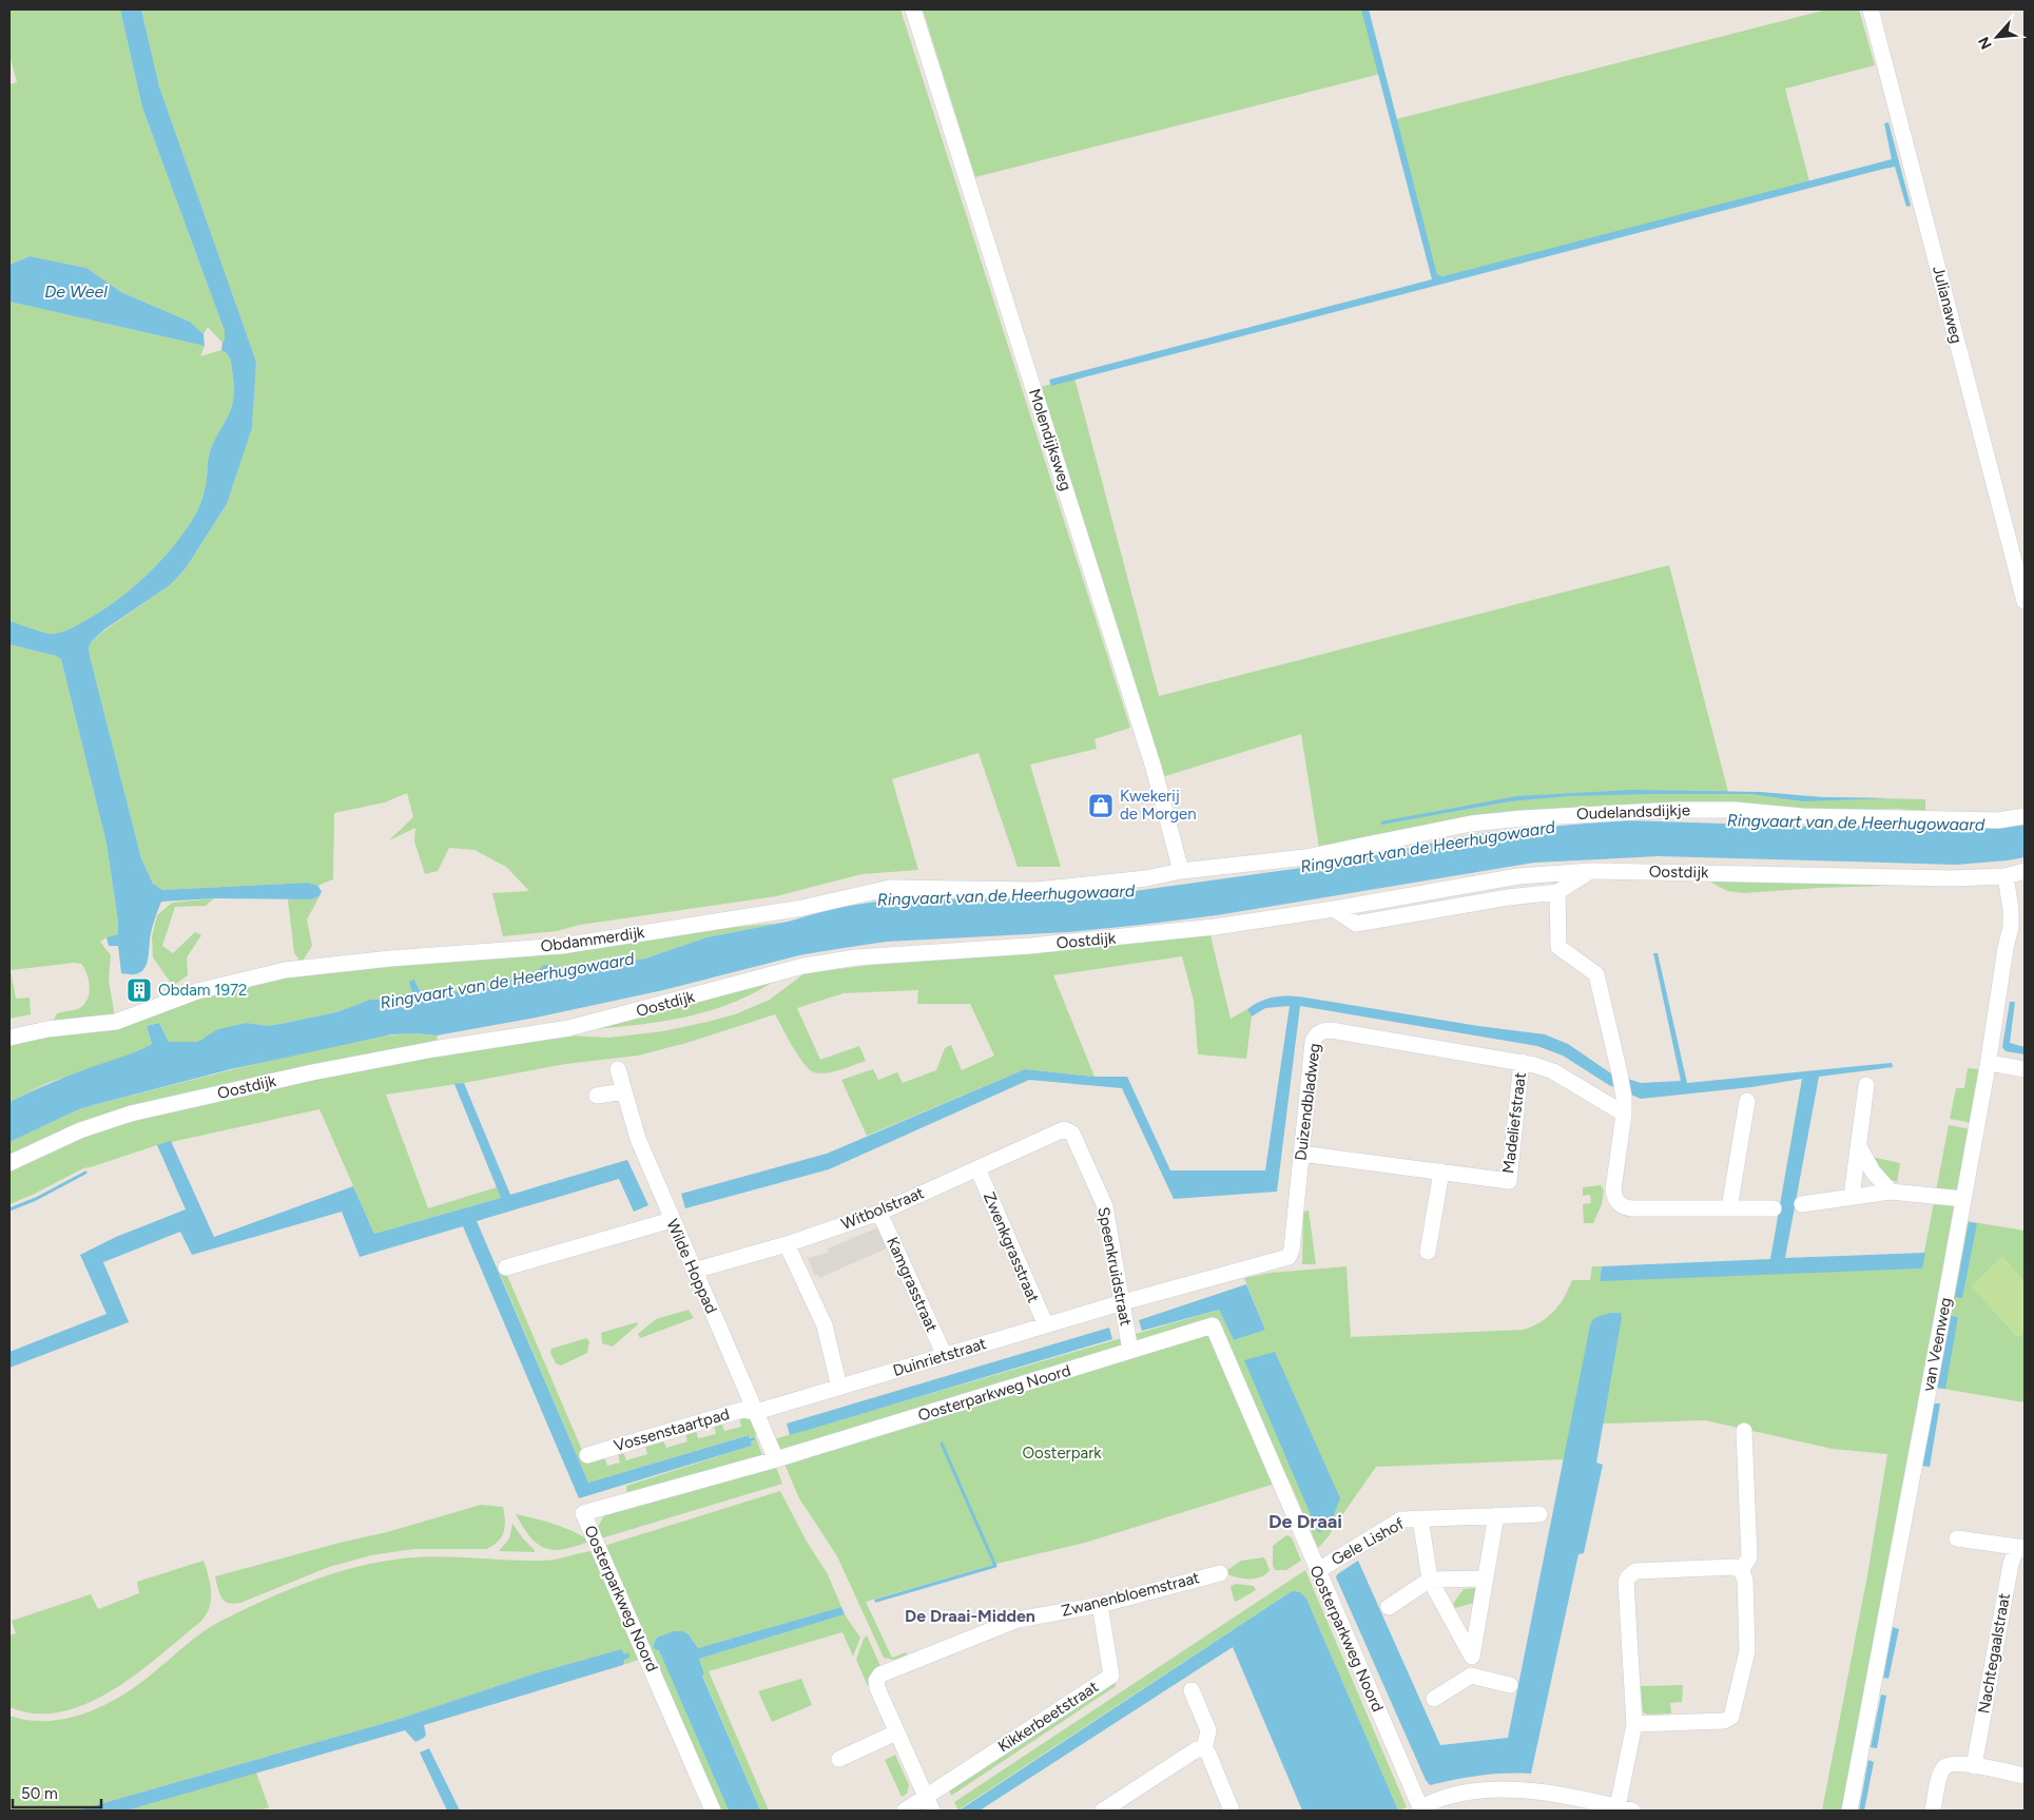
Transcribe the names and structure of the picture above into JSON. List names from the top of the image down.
{
  "streets": {
    "street": [
      "Julianaweg",
      "Molendijksweg",
      "Oudelandsdijkje",
      "Oostdijk",
      "Obdammerdijk",
      "Duizendbladweg",
      "Madeliefstraat",
      "Witbolstraat",
      "Zwenkgrasstraat",
      "Wilde Hoppad",
      "Speenkruidstraat",
      "Kamgrasstraat",
      "van Veenweg",
      "Duinrietstraat",
      "Oosterparkweg Noord",
      "Vossenstaartpad",
      "Gele Lishof",
      "Zwanenbloemstraat",
      "Nachtegaalstraat",
      "Kikkerbeetstraat"
    ]
  },
  "crossings": [
    ["Molendijksweg", "Oudelandsdijkje"],
    ["Molendijksweg", "Obdammerdijk"],
    ["Oudelandsdijkje", "Obdammerdijk"],
    ["Oostdijk", "van Veenweg"],
    ["Duizendbladweg", "Madeliefstraat"],
    ["Duizendbladweg", "Speenkruidstraat"],
    ["Duizendbladweg", "Duinrietstraat"],
    ["Witbolstraat", "Zwenkgrasstraat"],
    ["Witbolstraat", "Wilde Hoppad"],
    ["Witbolstraat", "Speenkruidstraat"],
    ["Witbolstraat", "Kamgrasstraat"],
    ["Zwenkgrasstraat", "Duinrietstraat"],
    ["Wilde Hoppad", "Duinrietstraat"],
    ["Wilde Hoppad", "Oosterparkweg Noord"],
    ["Wilde Hoppad", "Vossenstaartpad"],
    ["Speenkruidstraat", "Duinrietstraat"],
    ["Speenkruidstraat", "Oosterparkweg Noord"],
    ["Kamgrasstraat", "Duinrietstraat"],
    ["Duinrietstraat", "Vossenstaartpad"],
    ["Oosterparkweg Noord", "Gele Lishof"],
    ["Zwanenbloemstraat", "Kikkerbeetstraat"]
  ],
  "districts": ["De Draai", "De Draai-Midden"],
  "water": ["De Weel", "Ringvaart van de Heerhugowaard"],
  "parks": ["Oosterpark"],
  "places": {
    "shop": ["Kwekerij de Morgen"],
    "building": ["Obdam 1972"]
  },
  "scale_bar": "50 m",
  "north": "bottom left"
}
